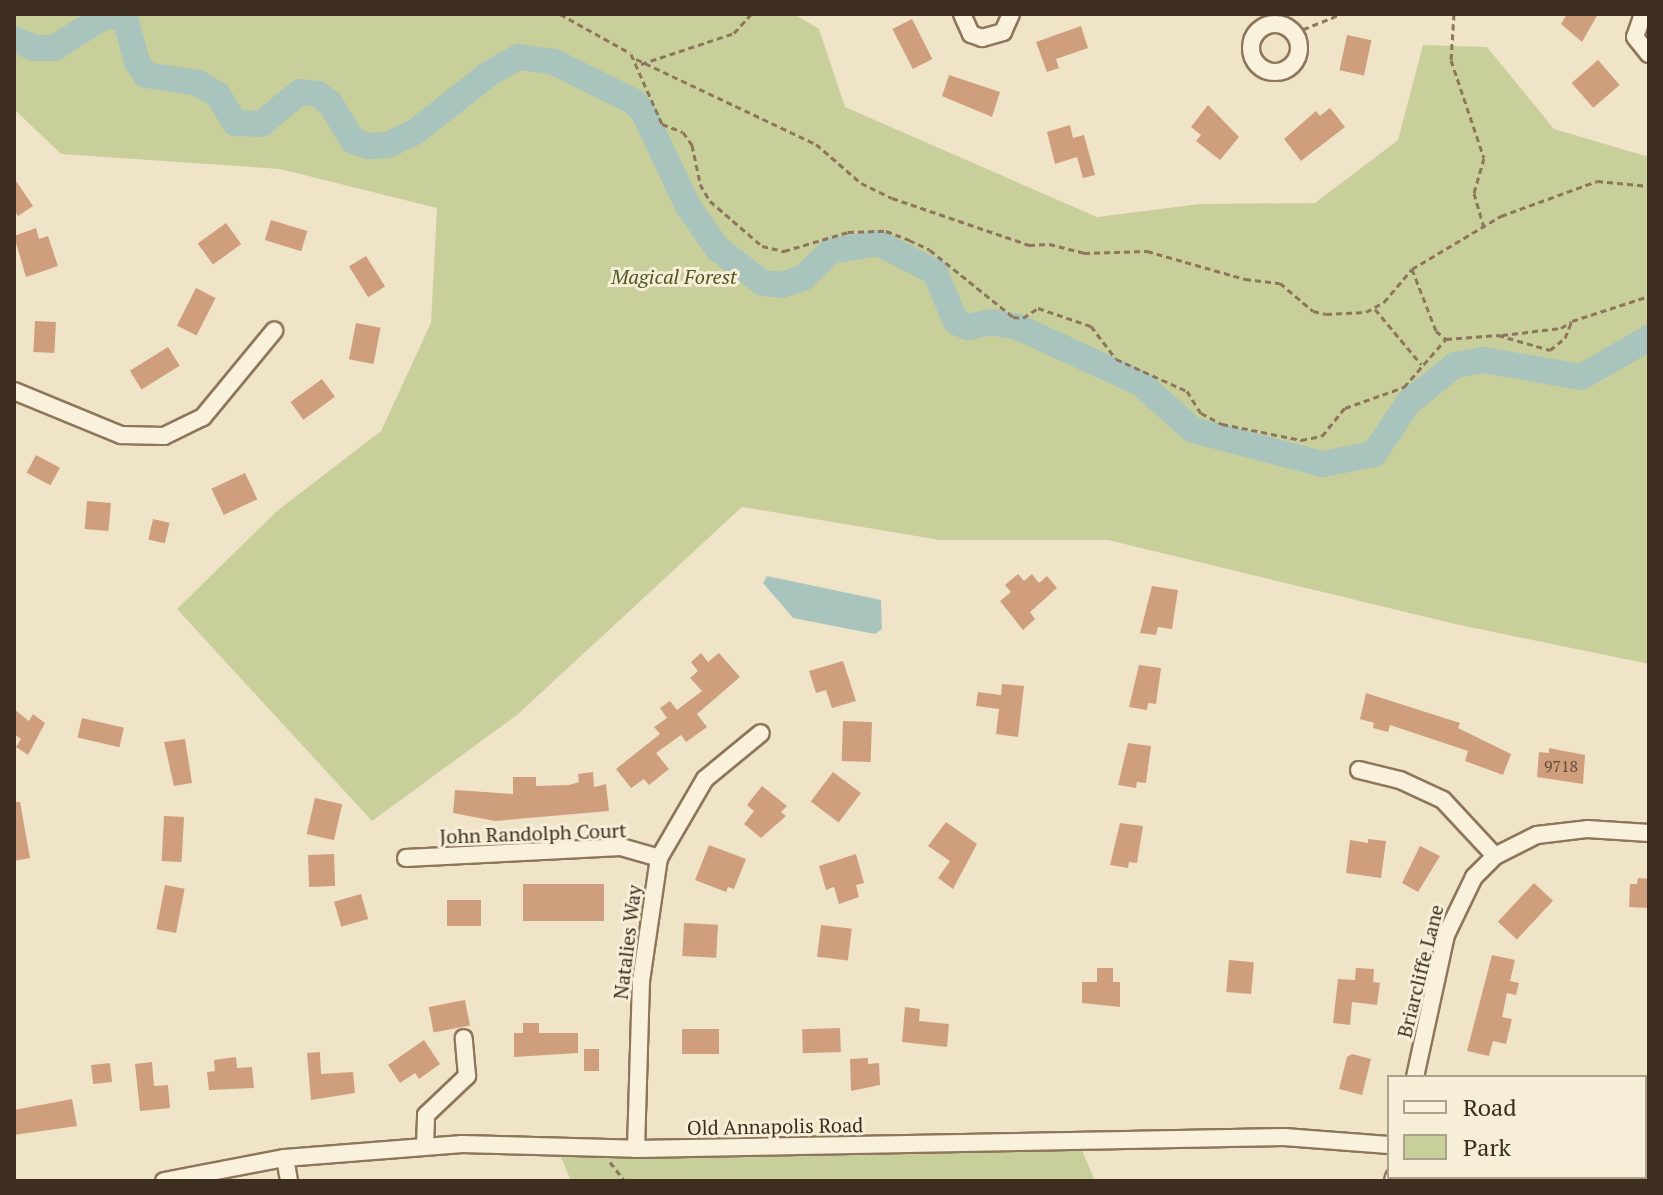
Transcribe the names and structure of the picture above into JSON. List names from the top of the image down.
{
  "streets": {
    "street": [
      "John Randolph Court",
      "Natalies Way",
      "Briarcliffe Lane",
      "Old Annapolis Road"
    ]
  },
  "crossings": [
    ["John Randolph Court", "Natalies Way"],
    ["Natalies Way", "Old Annapolis Road"]
  ],
  "parks": ["Magical Forest"],
  "house_numbers": ["9718"],
  "legend": ["Road", "Park"]
}
